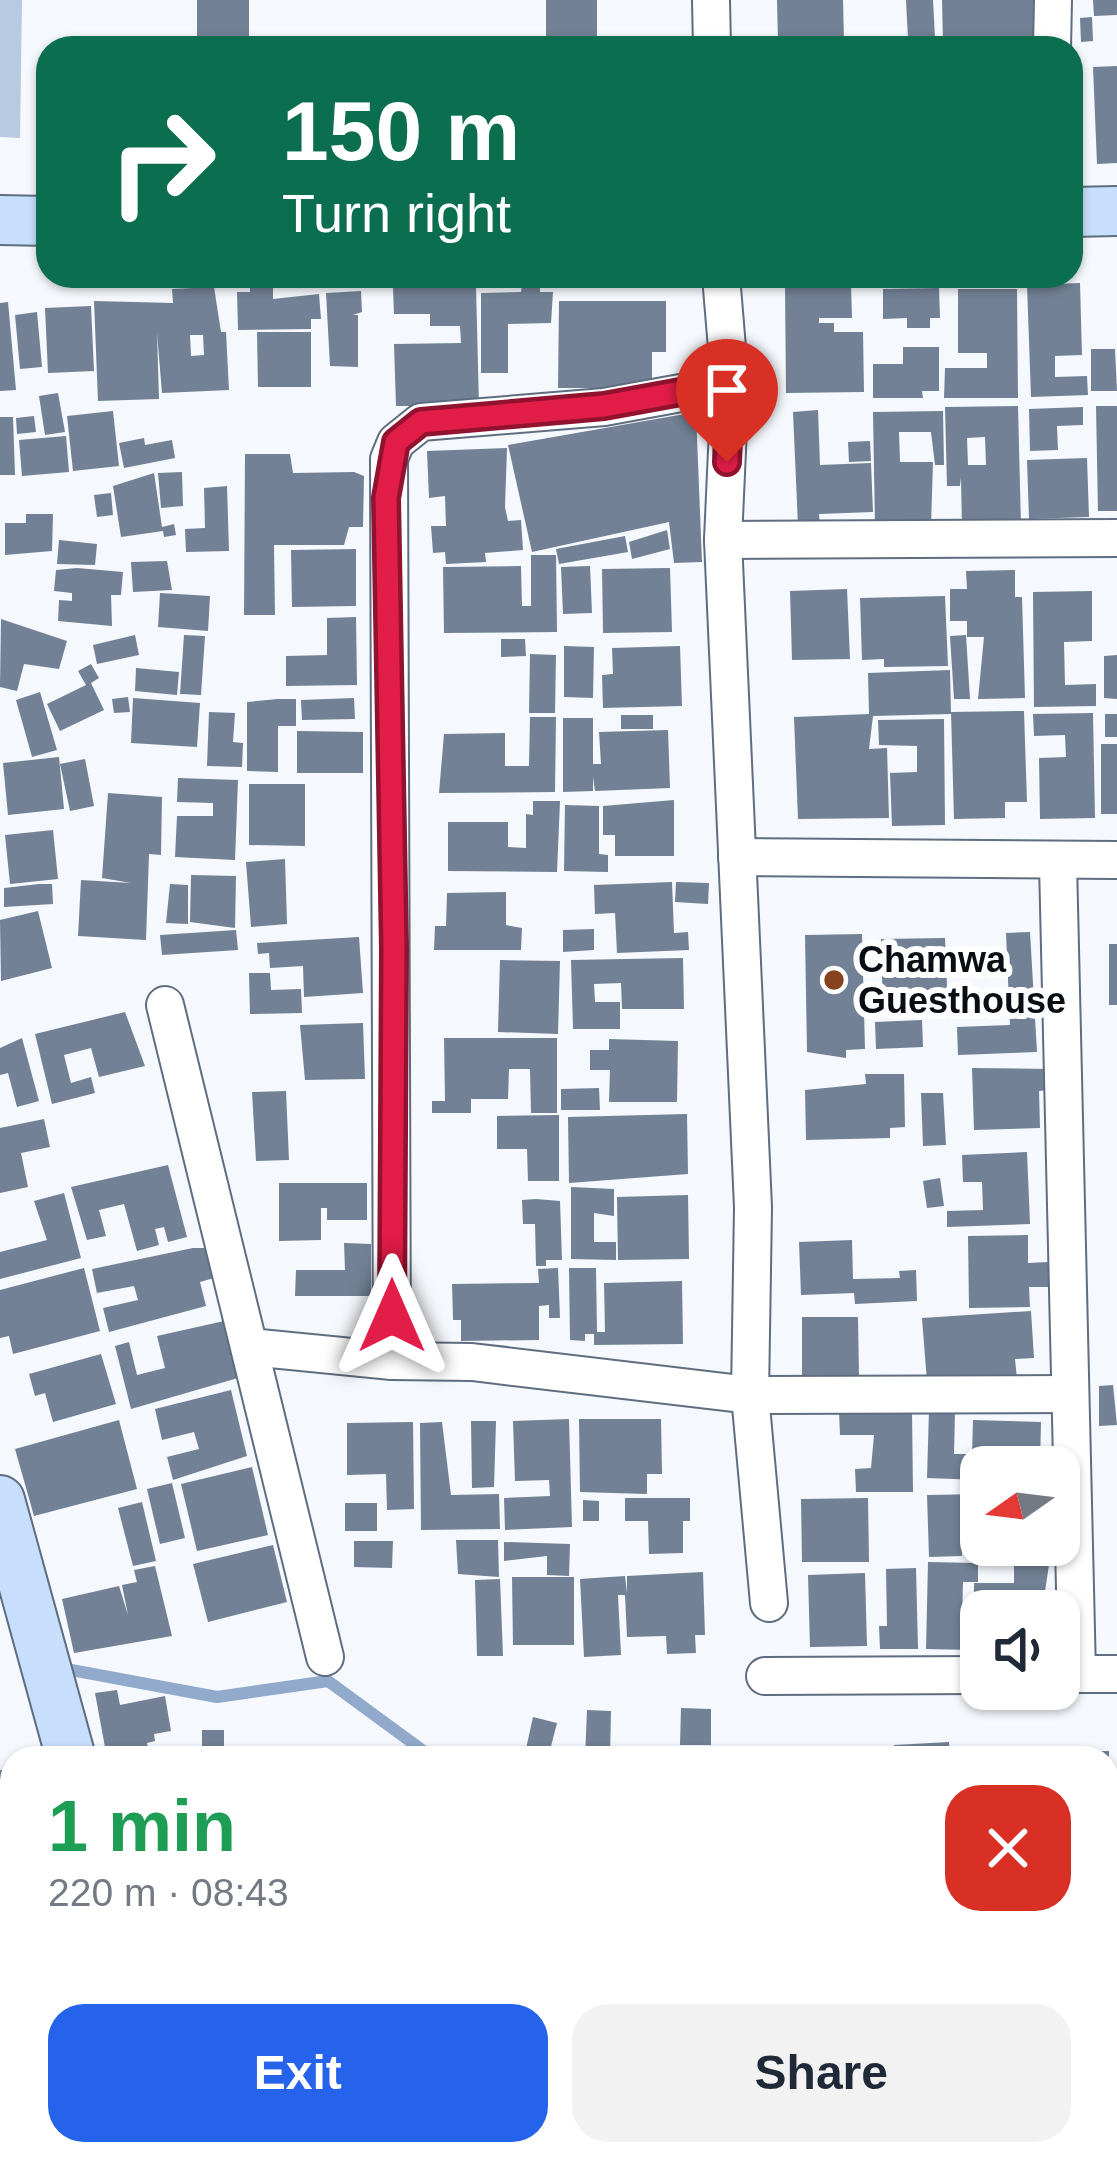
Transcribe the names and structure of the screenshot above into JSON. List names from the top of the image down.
{
  "places": ["Chamwa Guesthouse"],
  "north": "left",
  "page": {
    "turn": ["150 m", "Turn right"],
    "heading": ["1 min", "220 m · 08:43"],
    "buttons": ["Exit", "Share"]
  }
}
